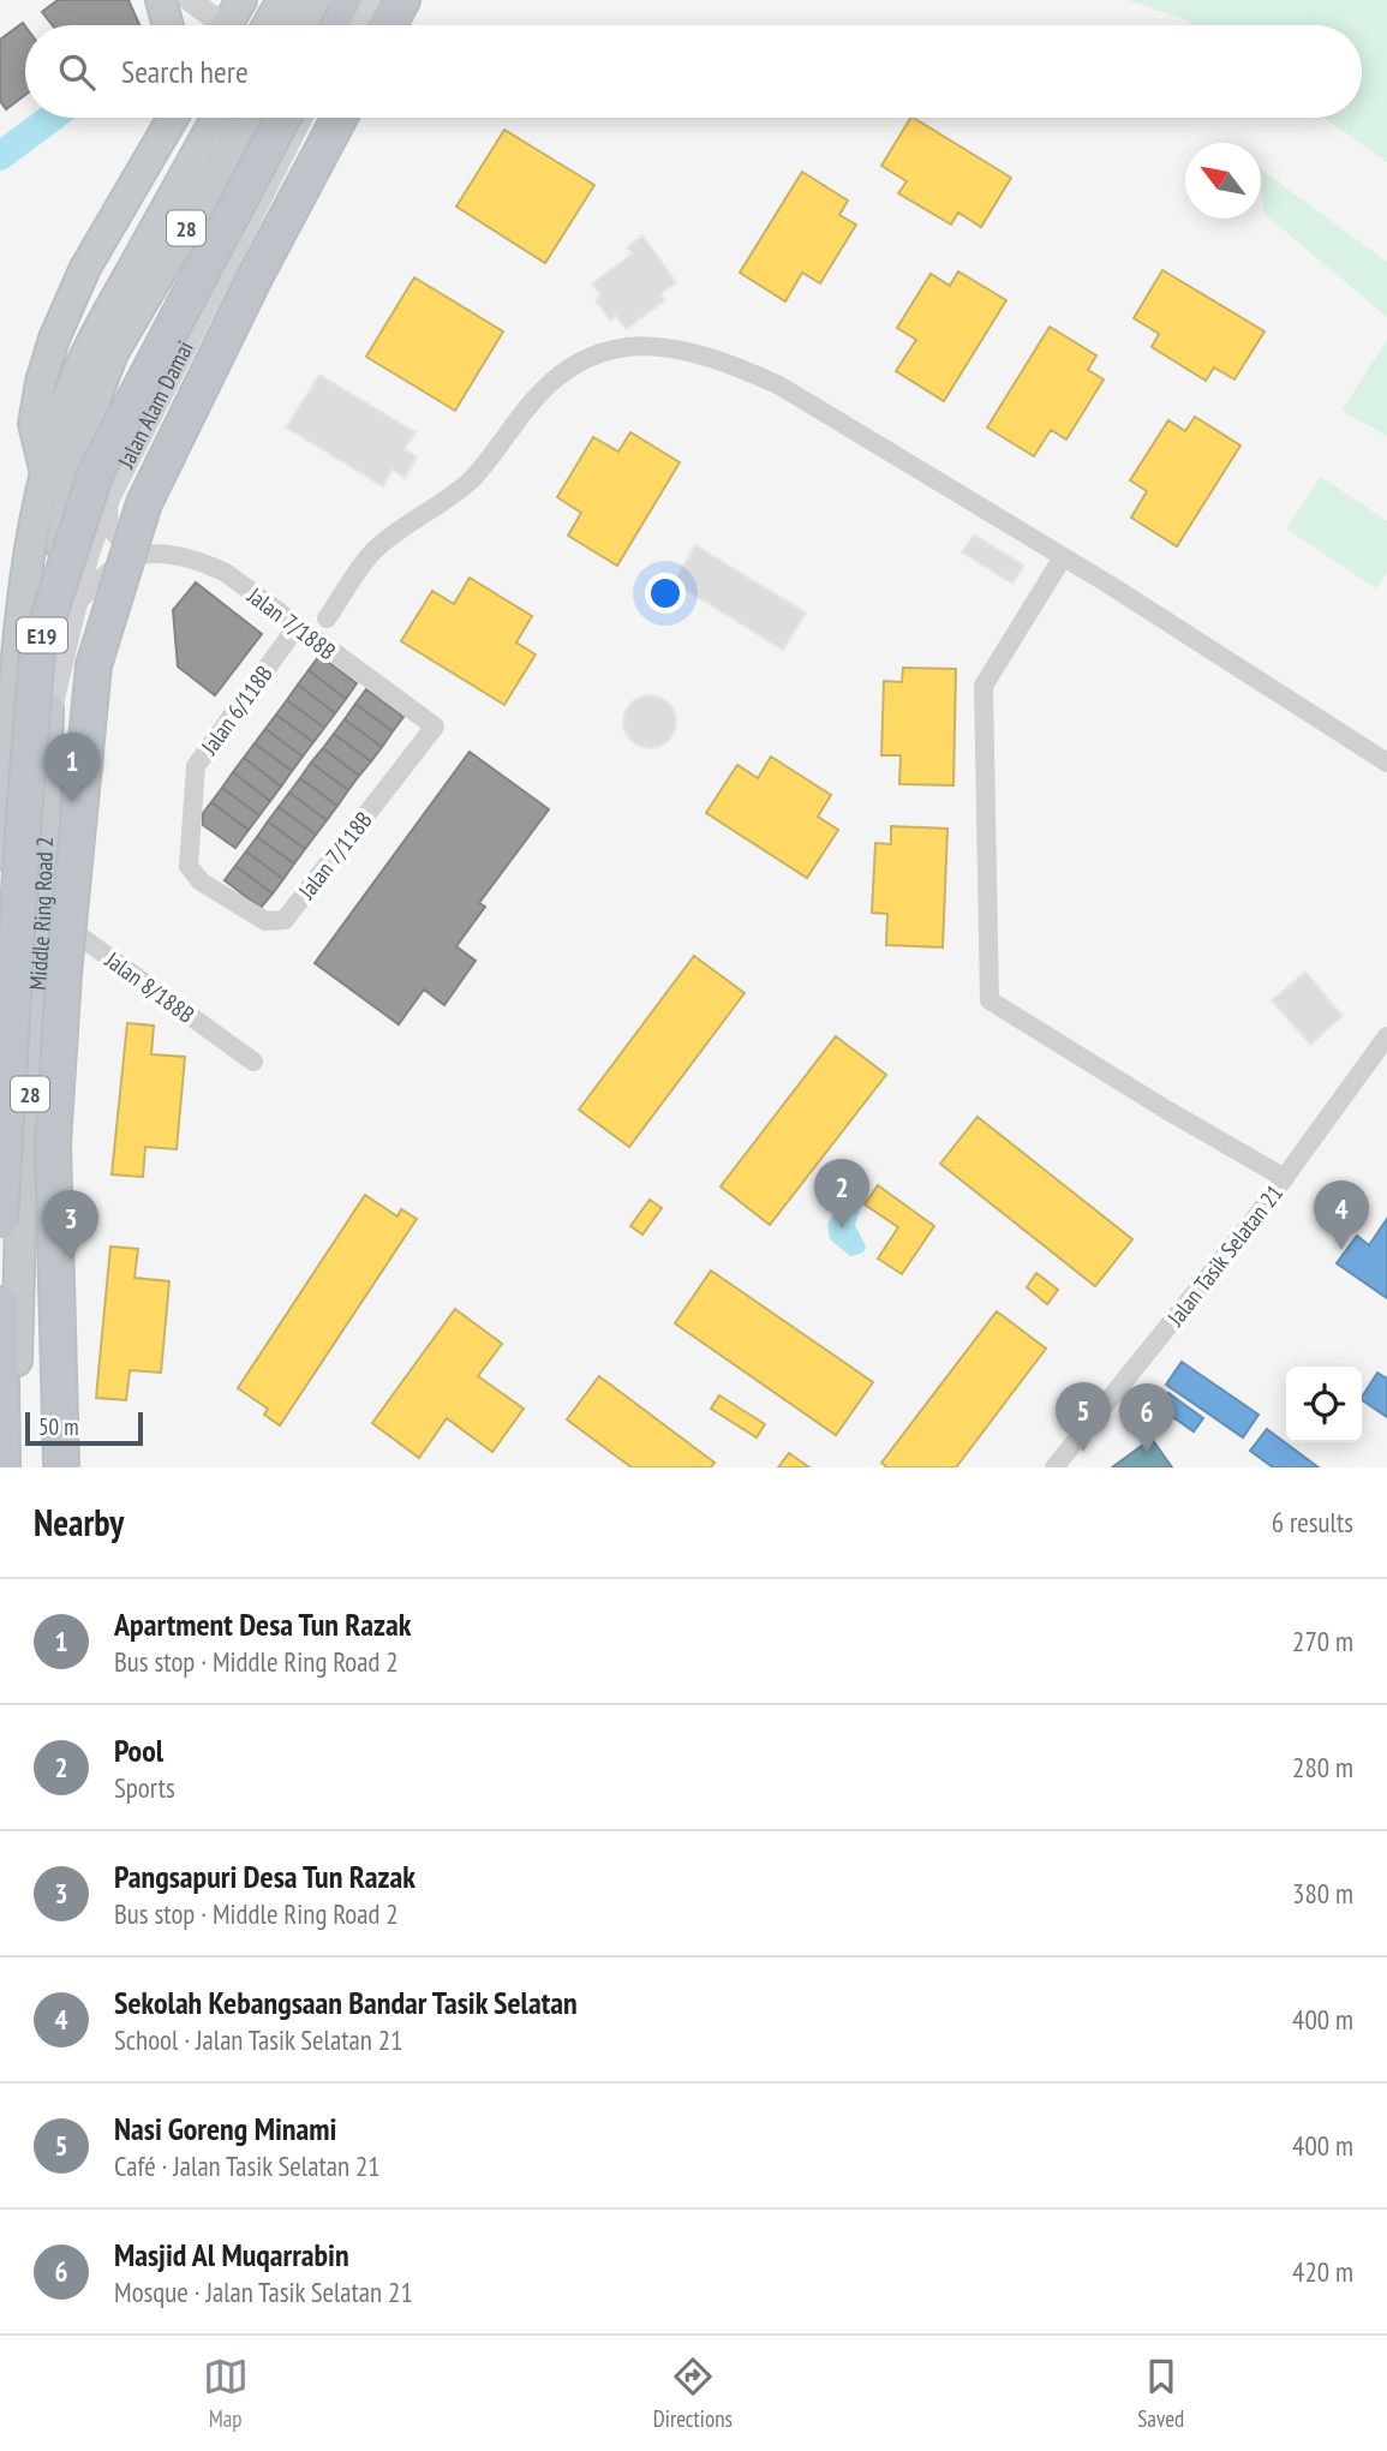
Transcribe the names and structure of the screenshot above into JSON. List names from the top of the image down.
{
  "streets": {
    "highway": ["28", "E19", "Middle Ring Road 2"],
    "main road": ["Jalan Alam Damai"],
    "street": [
      "Jalan 7/188B",
      "Jalan 6/118B",
      "Jalan 7/118B",
      "Jalan 8/188B",
      "Jalan Tasik Selatan 21"
    ]
  },
  "crossings": [
    ["Jalan Alam Damai", "Middle Ring Road 2"],
    ["Jalan 7/188B", "Jalan 6/118B"],
    ["Jalan 7/188B", "Jalan 7/118B"],
    ["Jalan 6/118B", "Jalan 7/118B"],
    ["Middle Ring Road 2", "Jalan 8/188B"]
  ],
  "scale_bar": "50 m",
  "north": "top left",
  "page": {
    "search": "Search here",
    "pins": [
      "1",
      "2",
      "4",
      "3",
      "5",
      "6"
    ],
    "scale": "50 m",
    "heading": ["Nearby", "6 results"],
    "list": [
      {
        "mark": "1",
        "name": "Apartment Desa Tun Razak",
        "note": "Bus stop · Middle Ring Road 2",
        "value": "270 m"
      },
      {
        "mark": "2",
        "name": "Pool",
        "note": "Sports",
        "value": "280 m"
      },
      {
        "mark": "3",
        "name": "Pangsapuri Desa Tun Razak",
        "note": "Bus stop · Middle Ring Road 2",
        "value": "380 m"
      },
      {
        "mark": "4",
        "name": "Sekolah Kebangsaan Bandar Tasik Selatan",
        "note": "School · Jalan Tasik Selatan 21",
        "value": "400 m"
      },
      {
        "mark": "5",
        "name": "Nasi Goreng Minami",
        "note": "Café · Jalan Tasik Selatan 21",
        "value": "400 m"
      },
      {
        "mark": "6",
        "name": "Masjid Al Muqarrabin",
        "note": "Mosque · Jalan Tasik Selatan 21",
        "value": "420 m"
      }
    ],
    "nav": ["Map", "Directions", "Saved"]
  }
}
